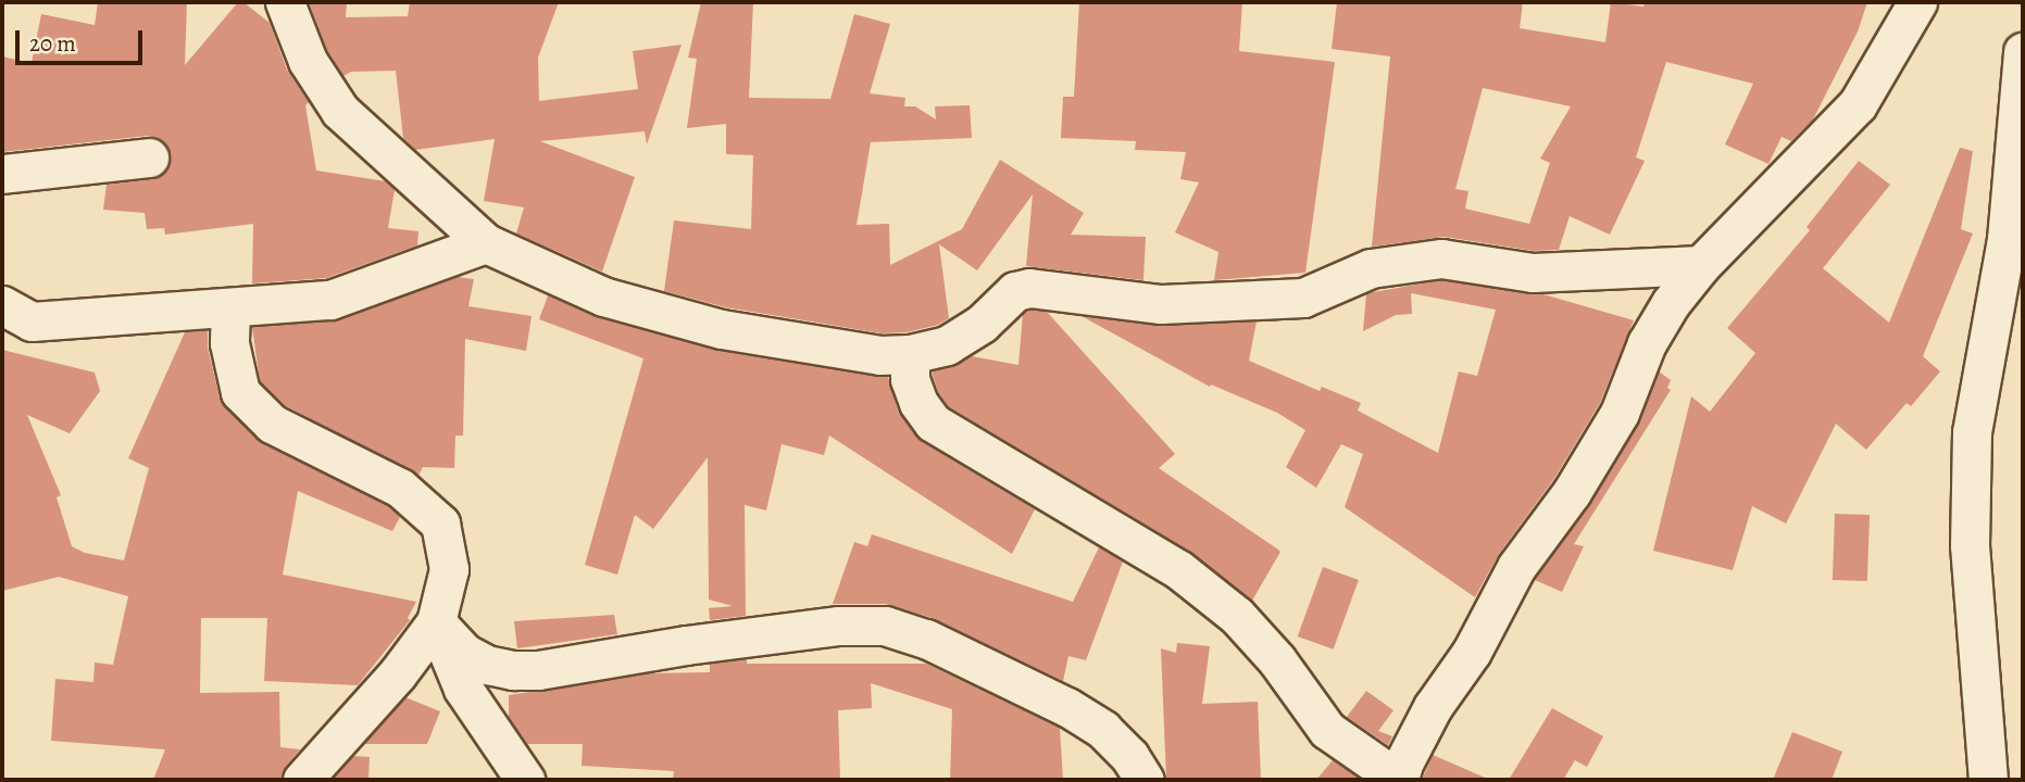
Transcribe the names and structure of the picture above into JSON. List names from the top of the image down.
{
  "scale_bar": "20 m"
}
